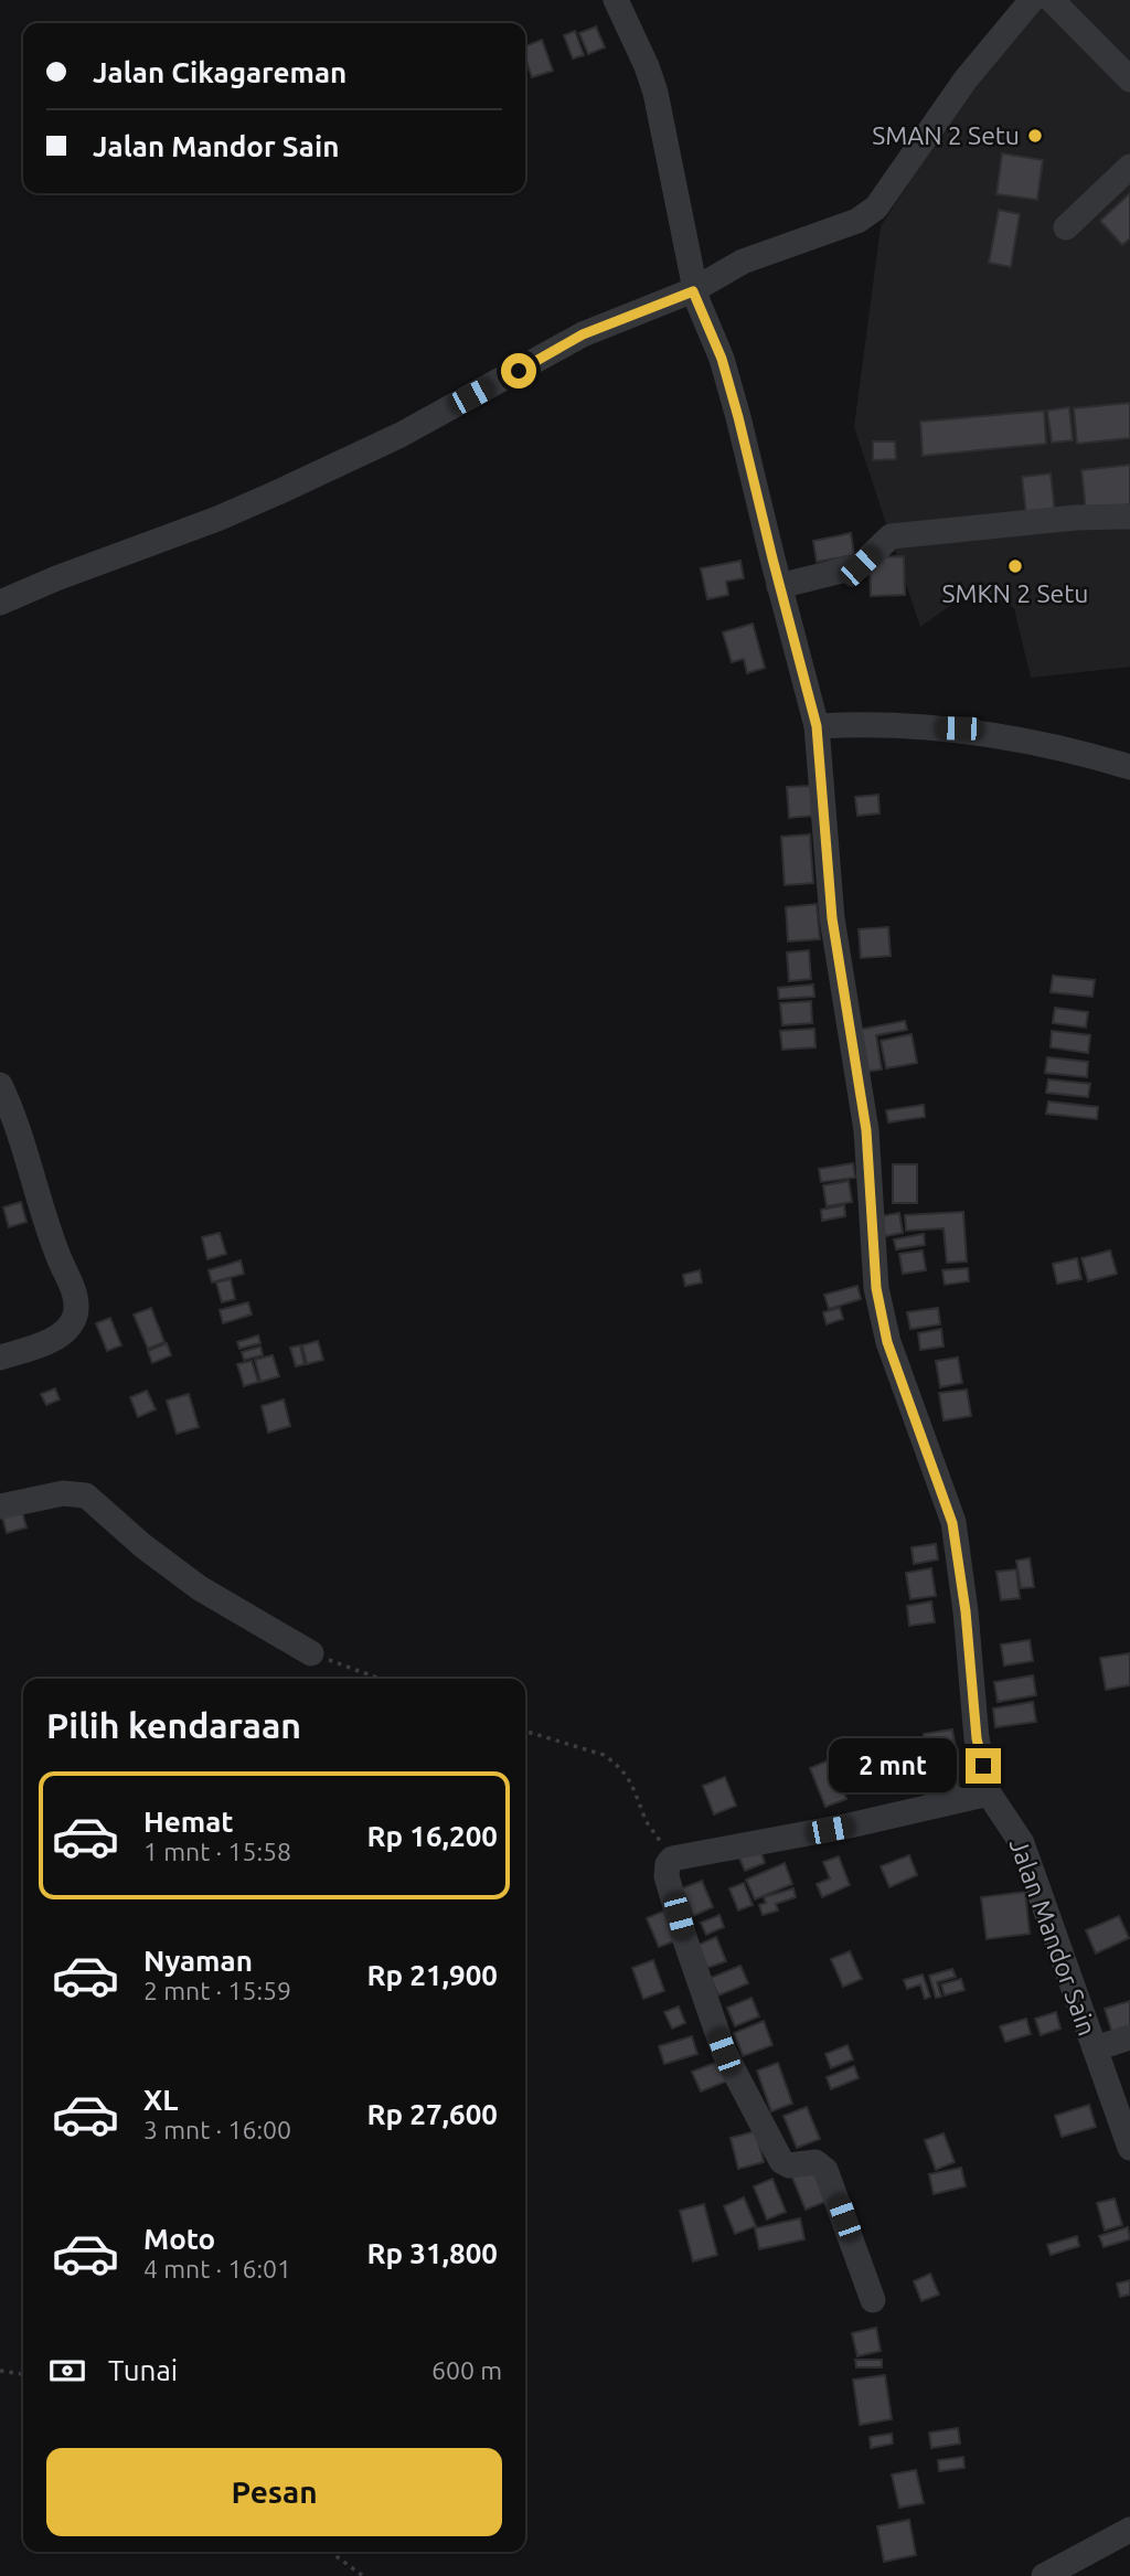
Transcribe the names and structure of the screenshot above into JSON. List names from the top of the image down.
{
  "streets": {
    "street": ["Jalan Mandor Sain"]
  },
  "places": ["SMAN 2 Setu", "SMKN 2 Setu"],
  "page": {
    "banner": ["Jalan Cikagareman", "Jalan Mandor Sain"],
    "heading": "Pilih kendaraan",
    "bubble": "2 mnt",
    "list": [
      {
        "name": "Hemat",
        "note": "1 mnt · 15:58",
        "value": "Rp 16,200"
      },
      {
        "name": "Nyaman",
        "note": "2 mnt · 15:59",
        "value": "Rp 21,900"
      },
      {
        "name": "XL",
        "note": "3 mnt · 16:00",
        "value": "Rp 27,600"
      },
      {
        "name": "Moto",
        "note": "4 mnt · 16:01",
        "value": "Rp 31,800"
      }
    ],
    "pay": ["Tunai", "600 m"],
    "buttons": "Pesan"
  }
}
